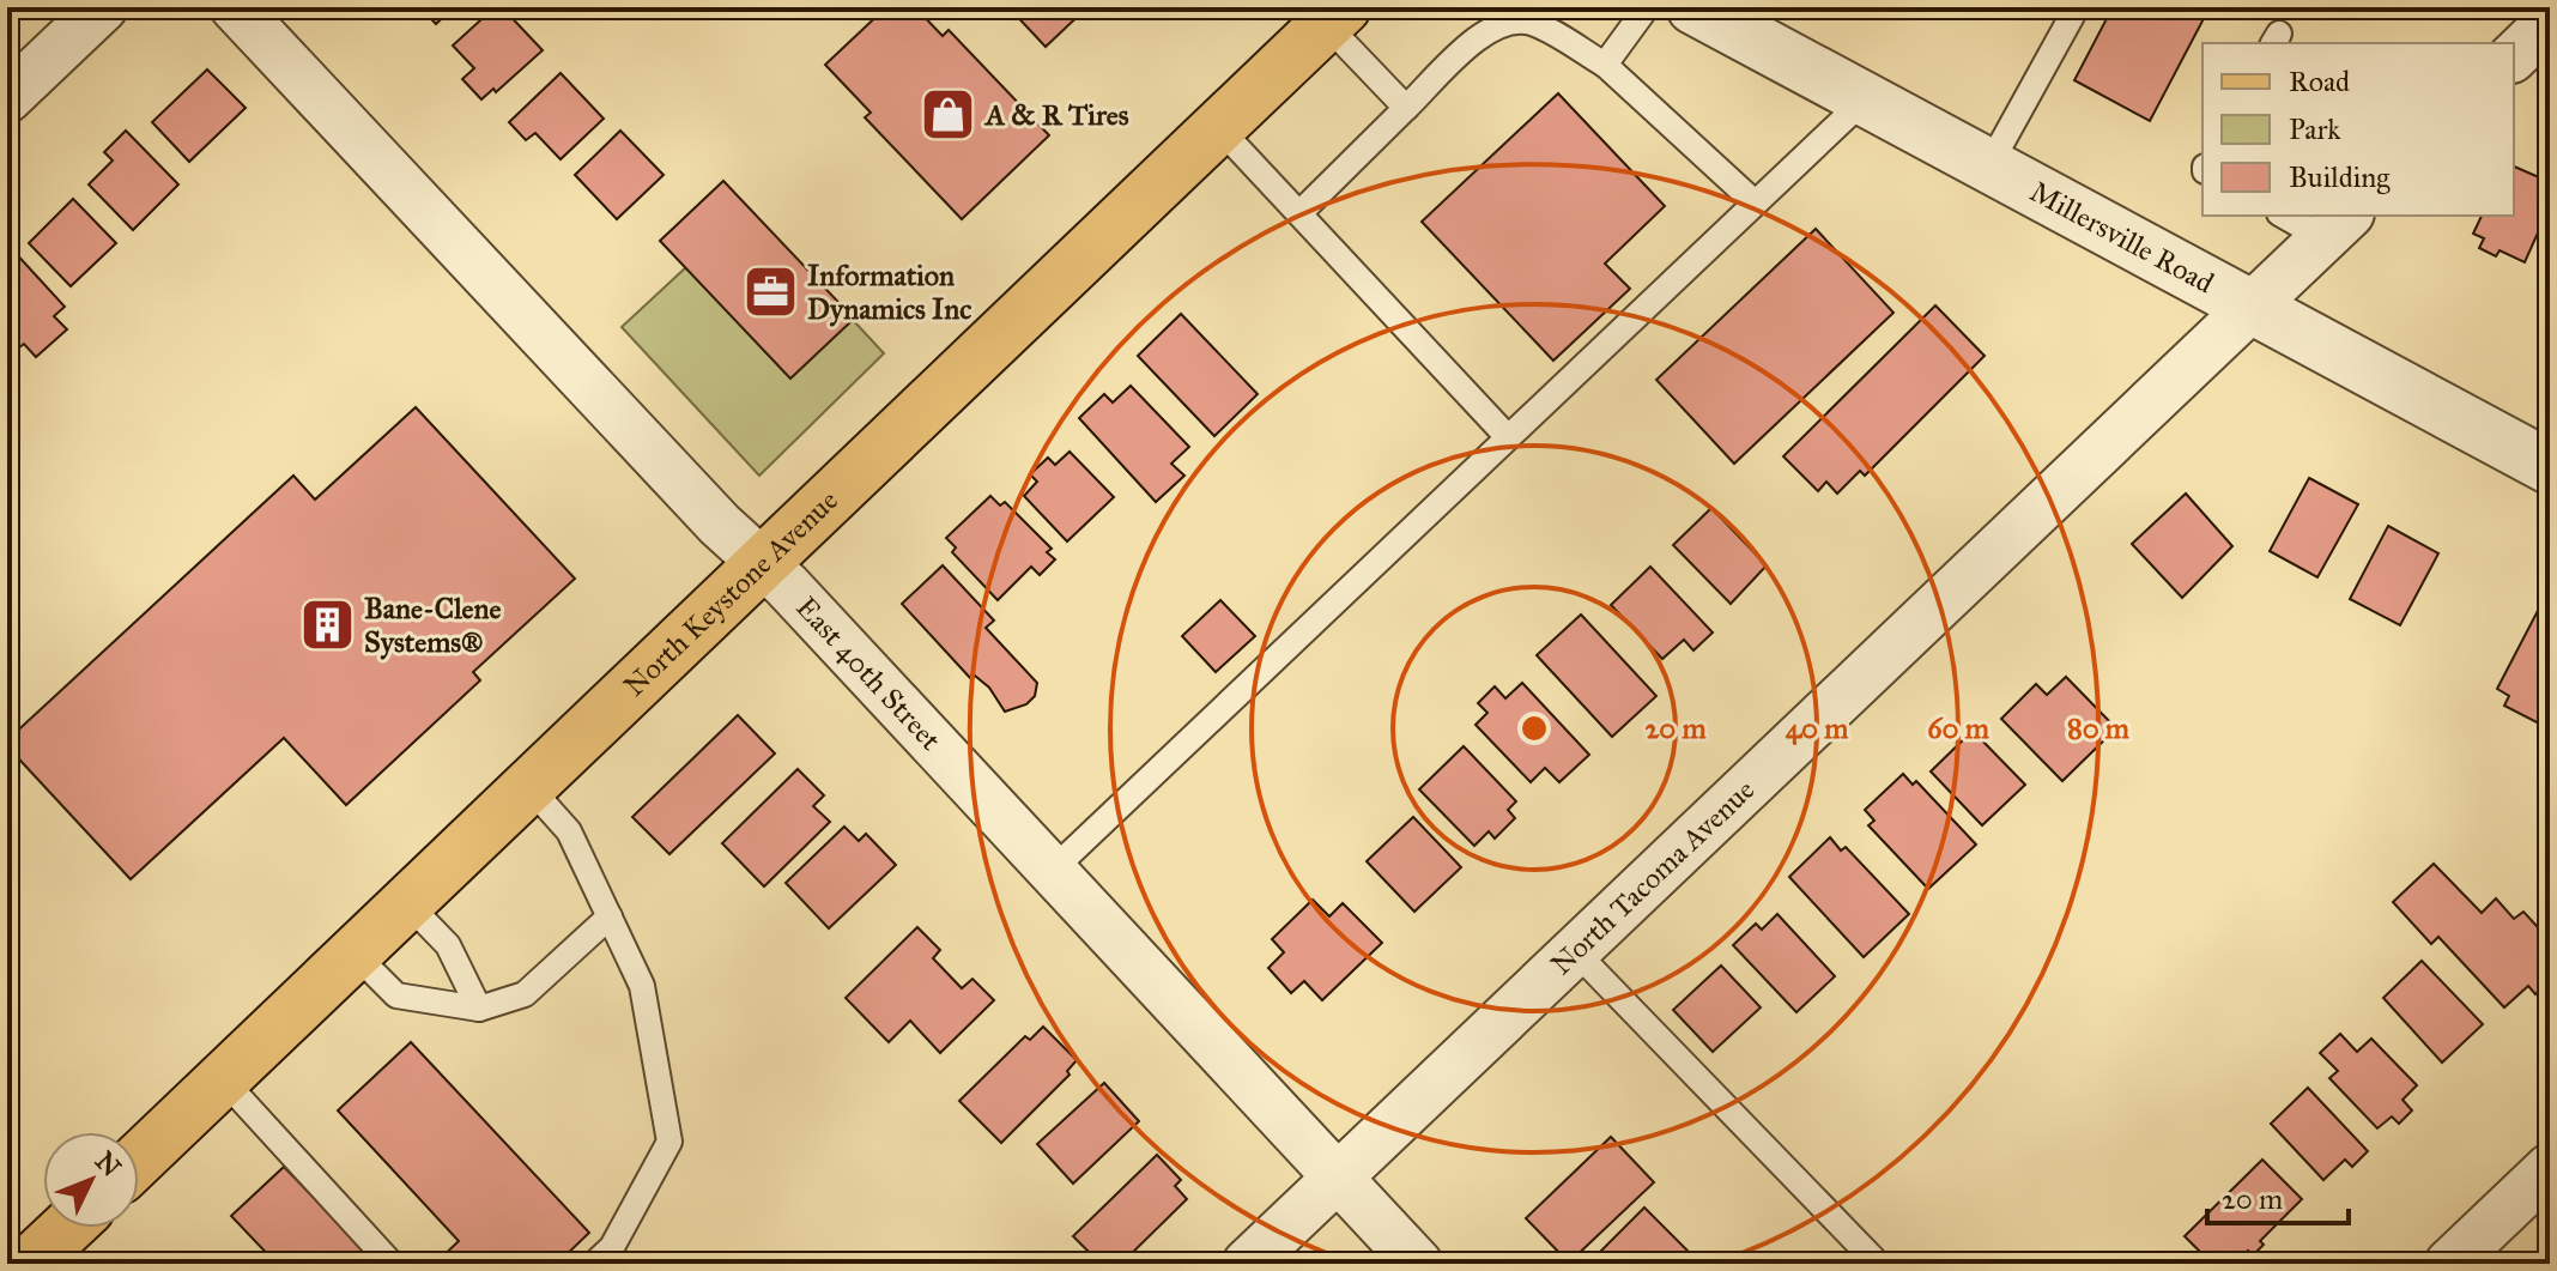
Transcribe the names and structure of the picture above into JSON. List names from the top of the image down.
{
  "streets": {
    "main road": ["North Keystone Avenue"],
    "street": ["Millersville Road", "East 40th Street", "North Tacoma Avenue"]
  },
  "crossings": [
    ["Millersville Road", "North Tacoma Avenue"],
    ["North Keystone Avenue", "East 40th Street"],
    ["East 40th Street", "North Tacoma Avenue"]
  ],
  "places": {
    "shop": ["A & R Tires"],
    "office": ["Information Dynamics Inc"],
    "building": ["Bane-Clene Systems®"]
  },
  "legend": ["Road", "Park", "Building"],
  "scale_bar": "20 m",
  "north": "top right",
  "rings": [
    "20 m",
    "40 m",
    "60 m",
    "80 m"
  ]
}
